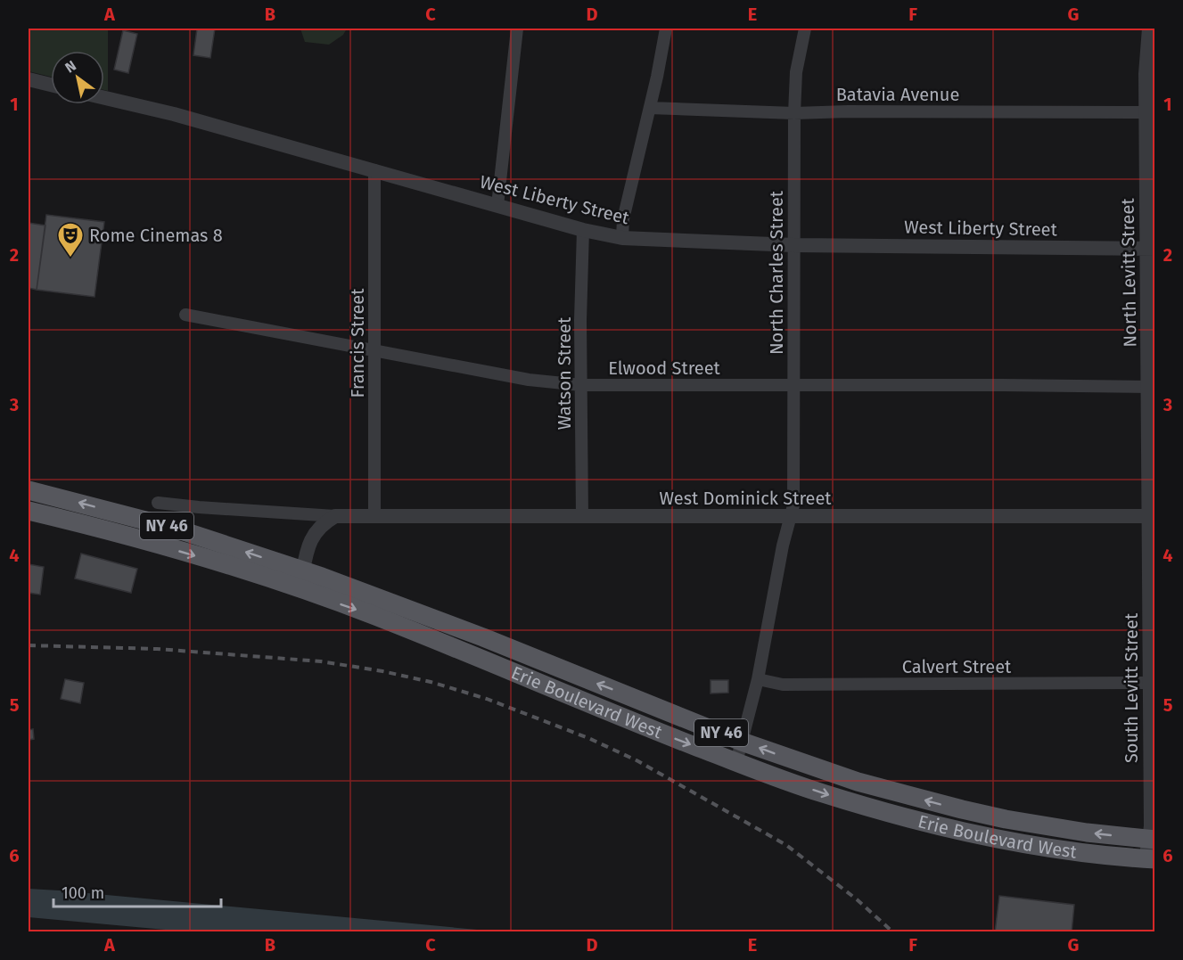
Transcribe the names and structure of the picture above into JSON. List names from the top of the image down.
{
  "streets": {
    "main road": ["NY 46", "Erie Boulevard West"],
    "street": [
      "Batavia Avenue",
      "West Liberty Street",
      "North Charles Street",
      "North Levitt Street",
      "Francis Street",
      "Elwood Street",
      "Watson Street",
      "West Dominick Street",
      "Calvert Street",
      "South Levitt Street"
    ]
  },
  "crossings": [
    ["Batavia Avenue", "North Charles Street"],
    ["Batavia Avenue", "North Levitt Street"],
    ["West Liberty Street", "North Charles Street"],
    ["West Liberty Street", "North Levitt Street"],
    ["West Liberty Street", "Francis Street"],
    ["West Liberty Street", "Watson Street"],
    ["North Charles Street", "Elwood Street"],
    ["North Charles Street", "West Dominick Street"],
    ["North Charles Street", "Calvert Street"],
    ["North Charles Street", "Erie Boulevard West"],
    ["North Levitt Street", "Elwood Street"],
    ["North Levitt Street", "West Dominick Street"],
    ["North Levitt Street", "South Levitt Street"],
    ["Francis Street", "Elwood Street"],
    ["Francis Street", "West Dominick Street"],
    ["Elwood Street", "Watson Street"],
    ["Watson Street", "West Dominick Street"],
    ["West Dominick Street", "South Levitt Street"],
    ["Calvert Street", "South Levitt Street"],
    ["South Levitt Street", "Erie Boulevard West"]
  ],
  "places": {
    "theatre": ["Rome Cinemas 8"]
  },
  "scale_bar": "100 m",
  "north": "top left",
  "grid": {
    "columns": [
      "A",
      "B",
      "C",
      "D",
      "E",
      "F",
      "G"
    ],
    "rows": [
      "1",
      "2",
      "3",
      "4",
      "5",
      "6"
    ]
  }
}
